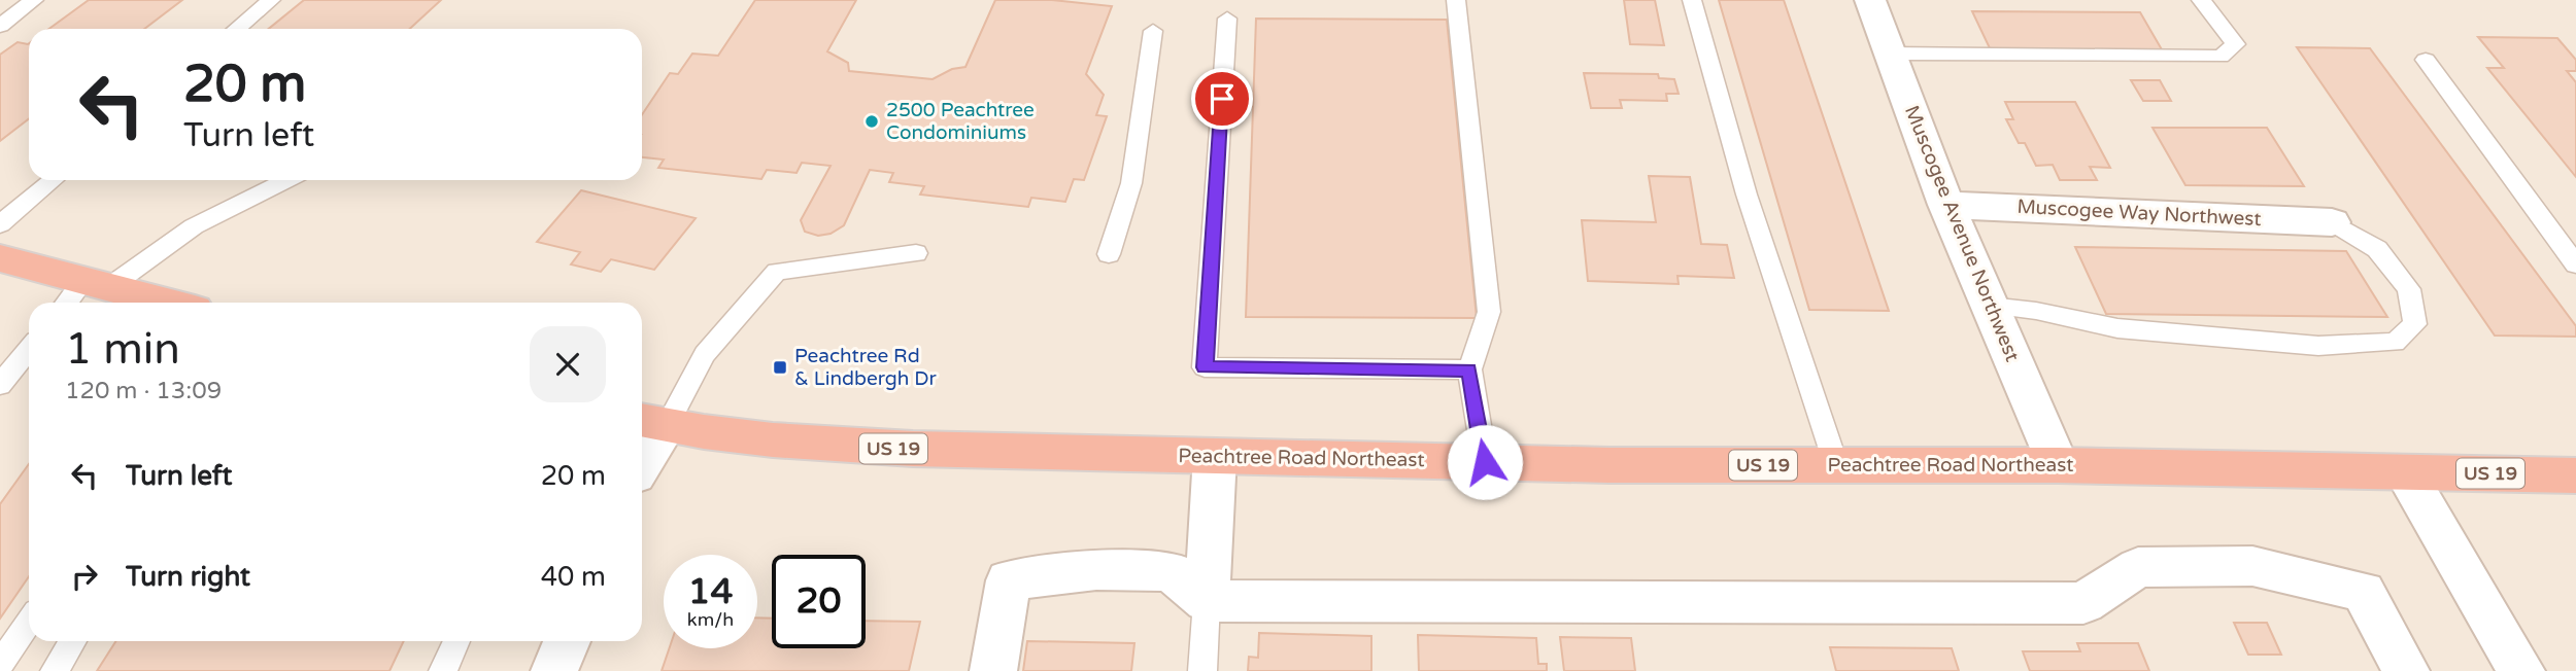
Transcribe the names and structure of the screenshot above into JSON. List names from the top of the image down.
{
  "streets": {
    "highway": ["US 19", "Peachtree Road Northeast"],
    "street": ["Muscogee Way Northwest", "Muscogee Avenue Northwest"]
  },
  "crossings": [
    ["Muscogee Way Northwest", "Muscogee Avenue Northwest"],
    ["Muscogee Avenue Northwest", "Peachtree Road Northeast"]
  ],
  "places": {
    "other": ["2500 Peachtree Condominiums"],
    "transit": ["Peachtree Rd & Lindbergh Dr"]
  },
  "page": {
    "turn": ["20 m", "Turn left"],
    "heading": ["1 min", "120 m · 13:09"],
    "list": [
      {
        "name": "Turn left",
        "value": "20 m"
      },
      {
        "name": "Turn right",
        "value": "40 m"
      }
    ],
    "speed": "14 km/h",
    "limit": "20"
  }
}
